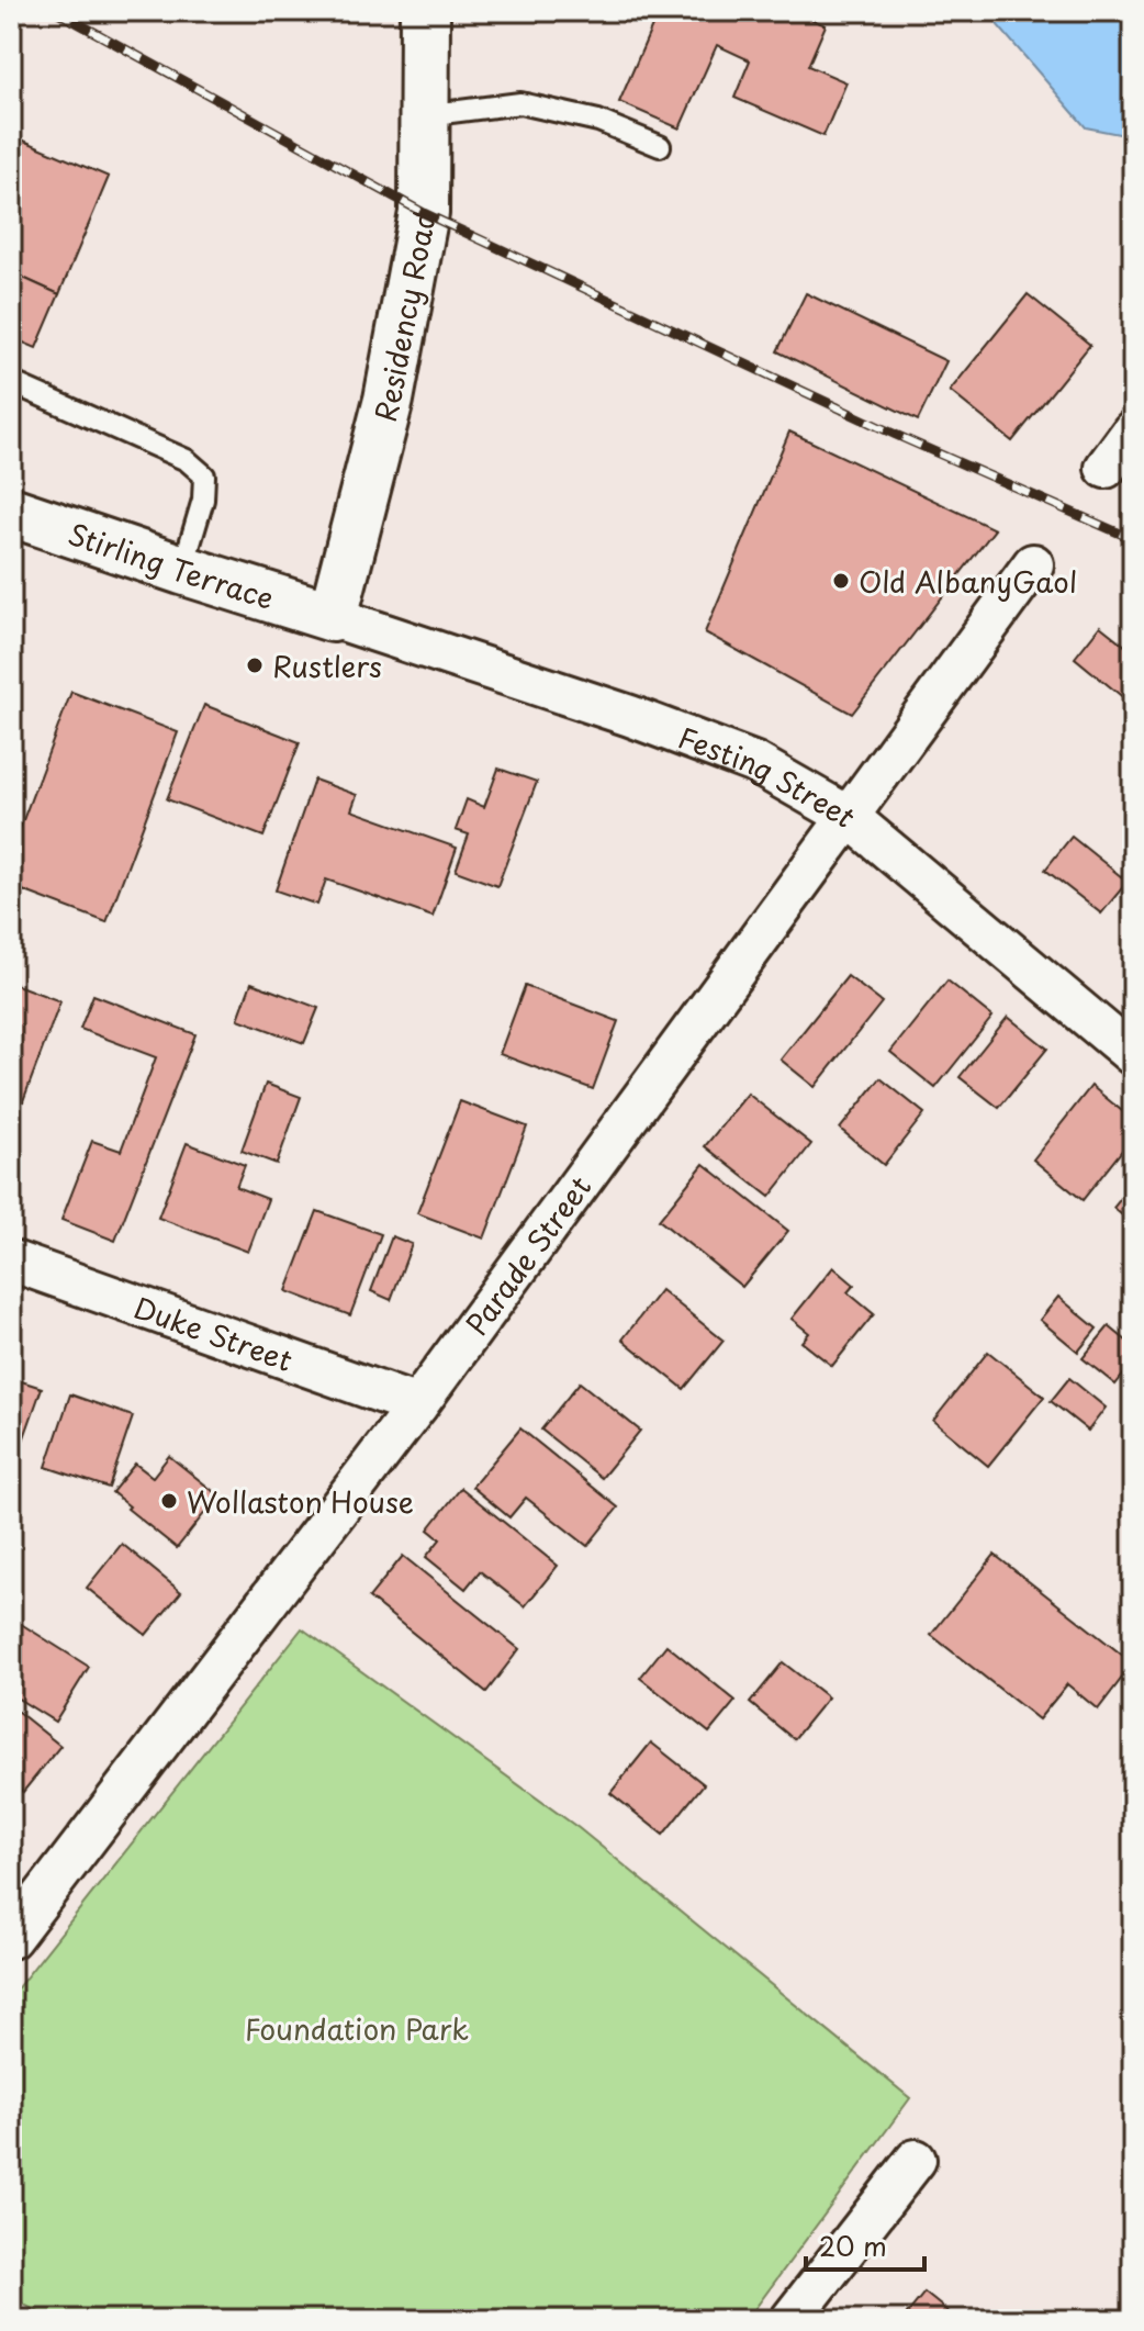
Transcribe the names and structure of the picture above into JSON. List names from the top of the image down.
{
  "streets": {
    "main road": ["Residency Road", "Stirling Terrace"],
    "street": ["Festing Street", "Parade Street", "Duke Street"]
  },
  "crossings": [
    ["Residency Road", "Stirling Terrace"],
    ["Residency Road", "Festing Street"],
    ["Stirling Terrace", "Festing Street"],
    ["Festing Street", "Parade Street"],
    ["Parade Street", "Duke Street"]
  ],
  "parks": ["Foundation Park"],
  "places": ["Old AlbanyGaol", "Rustlers", "Wollaston House"],
  "scale_bar": "20 m"
}
